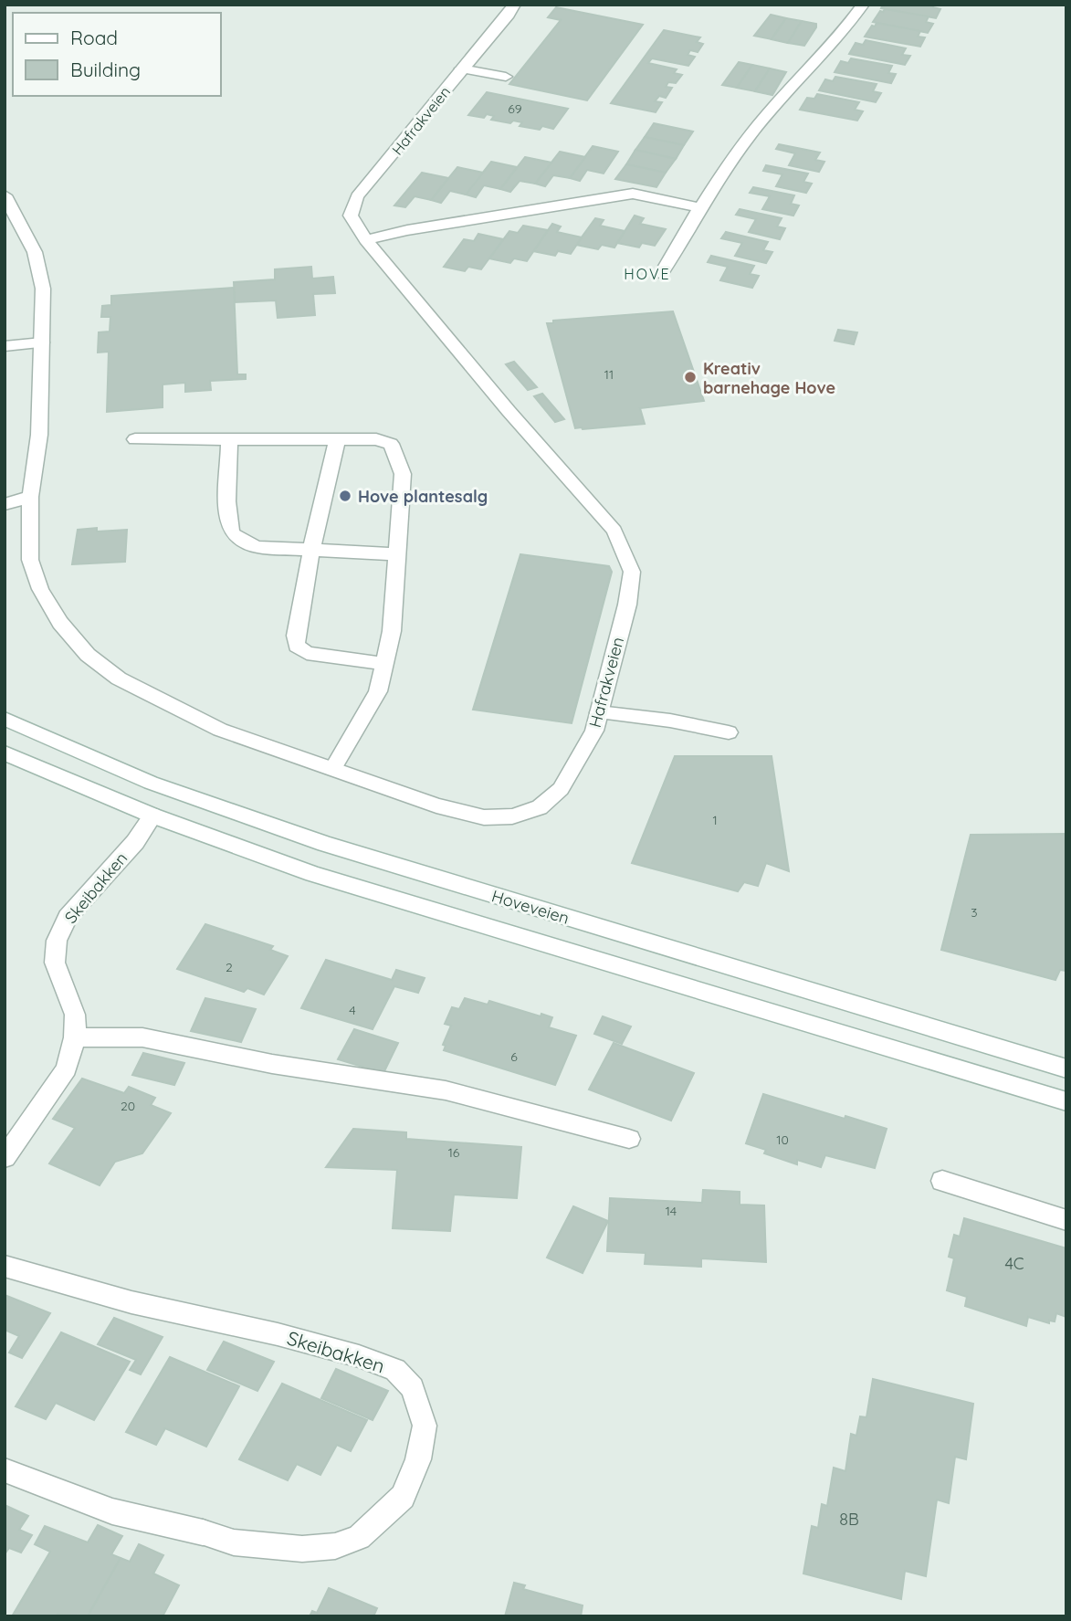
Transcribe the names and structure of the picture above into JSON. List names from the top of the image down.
{
  "streets": {
    "street": ["Hafrakveien", "Skeibakken", "Hoveveien"]
  },
  "crossings": [
    ["Skeibakken", "Hoveveien"]
  ],
  "districts": ["HOVE"],
  "places": ["Kreativ barnehage Hove", "Hove plantesalg"],
  "house_numbers": [
    "69",
    "11",
    "1",
    "3",
    "2",
    "4",
    "6",
    "20",
    "10",
    "16",
    "14",
    "4C",
    "8B"
  ],
  "legend": ["Road", "Building"]
}
